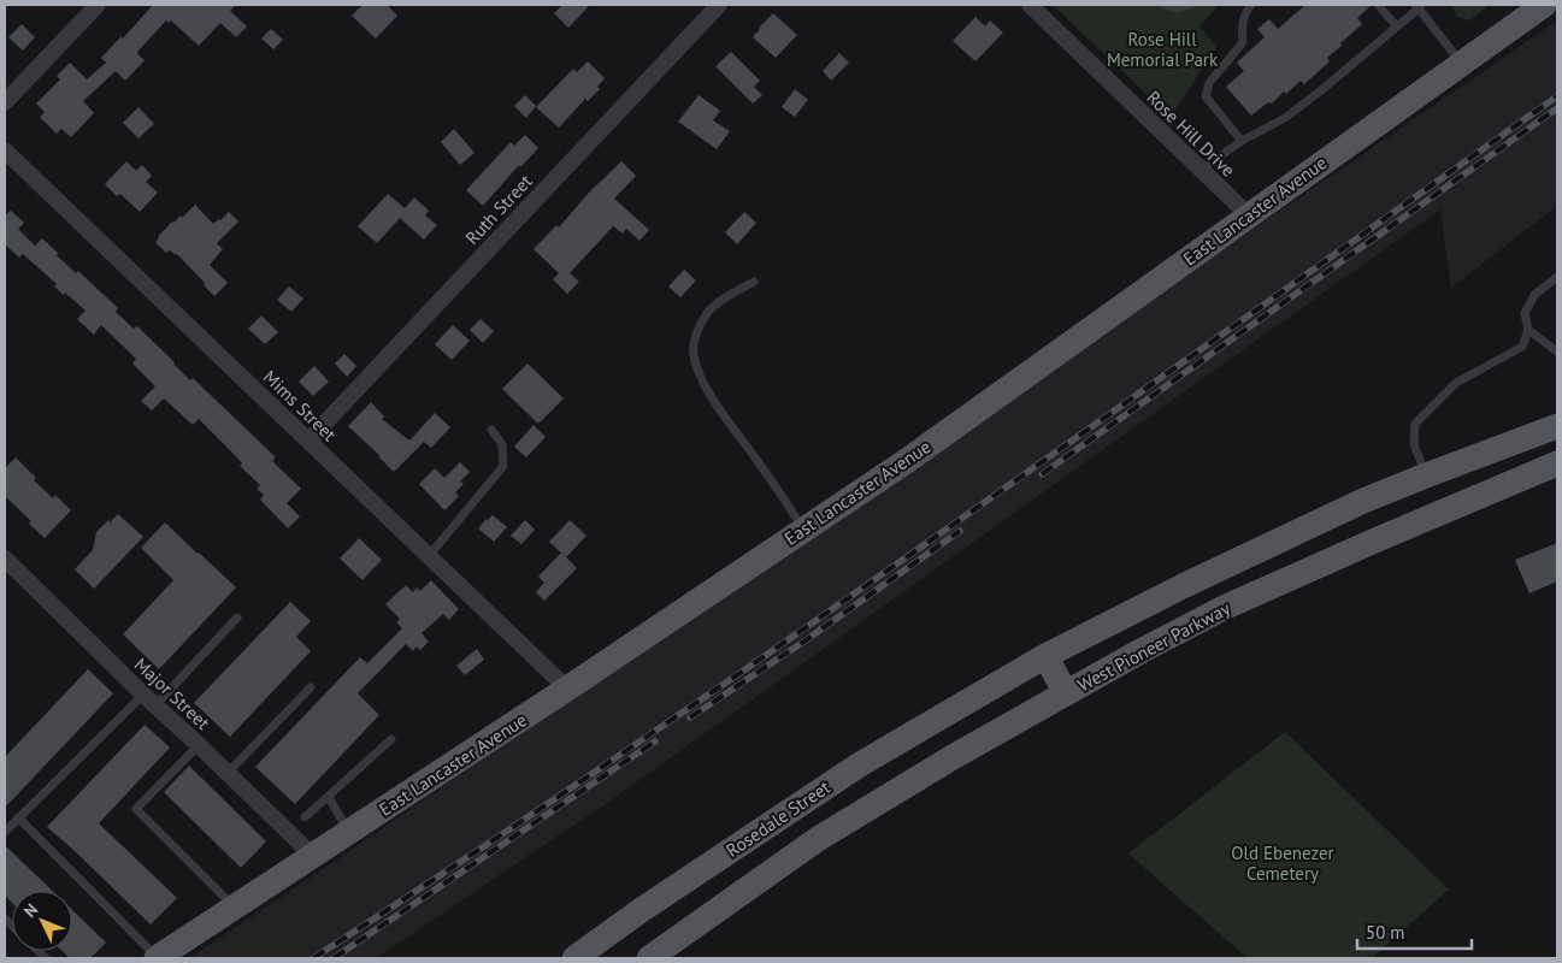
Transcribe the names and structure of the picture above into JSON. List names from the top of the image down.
{
  "streets": {
    "main road": ["East Lancaster Avenue", "West Pioneer Parkway", "Rosedale Street"],
    "street": [
      "Rose Hill Drive",
      "Ruth Street",
      "Mims Street",
      "Major Street"
    ]
  },
  "crossings": [
    ["Rose Hill Drive", "East Lancaster Avenue"],
    ["Ruth Street", "Mims Street"],
    ["East Lancaster Avenue", "Mims Street"],
    ["East Lancaster Avenue", "Major Street"],
    ["West Pioneer Parkway", "Rosedale Street"]
  ],
  "parks": ["Rose Hill Memorial Park", "Old Ebenezer Cemetery"],
  "scale_bar": "50 m",
  "north": "top left"
}
